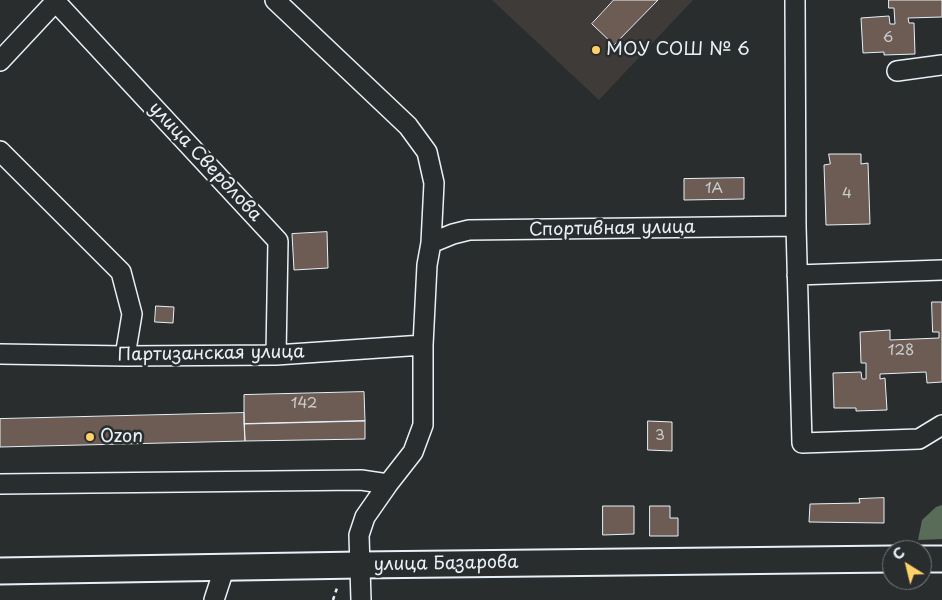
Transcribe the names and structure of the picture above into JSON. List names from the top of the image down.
{
  "streets": {
    "main road": ["улица Базарова"],
    "street": ["улица Свердлова", "Спортивная улица", "Партизанская улица"]
  },
  "crossings": [
    ["улица Свердлова", "Партизанская улица"]
  ],
  "places": ["МОУ СОШ № 6", "Ozon"],
  "house_numbers": [
    "6",
    "1А",
    "4",
    "128",
    "142",
    "3"
  ],
  "north": "top left"
}
